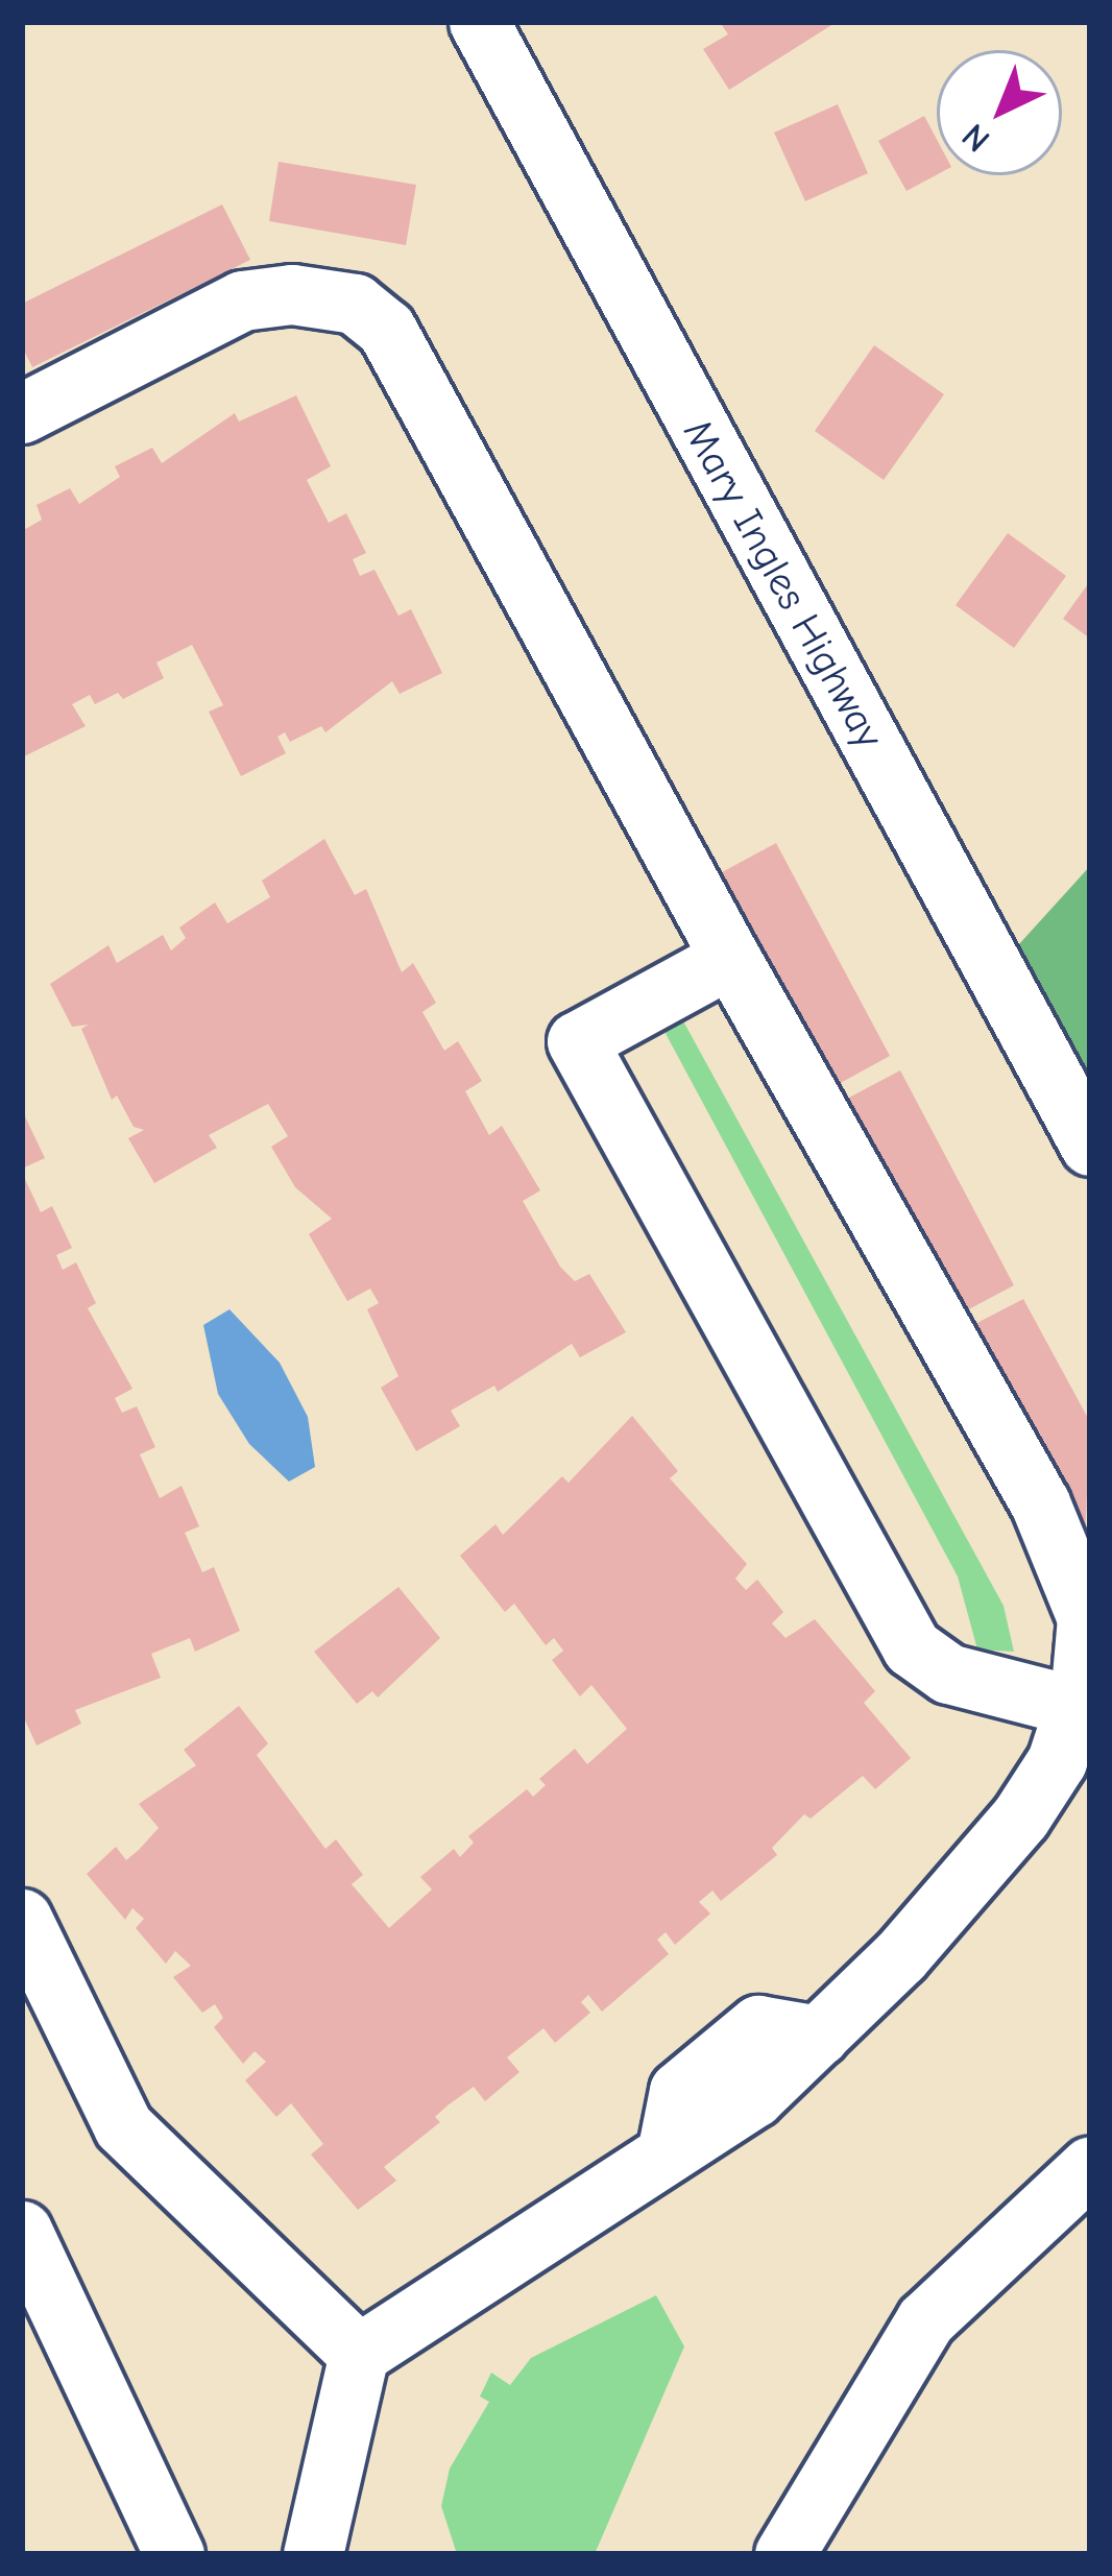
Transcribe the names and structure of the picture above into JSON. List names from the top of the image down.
{
  "streets": {
    "street": ["Mary Ingles Highway"]
  },
  "north": "bottom left"
}
